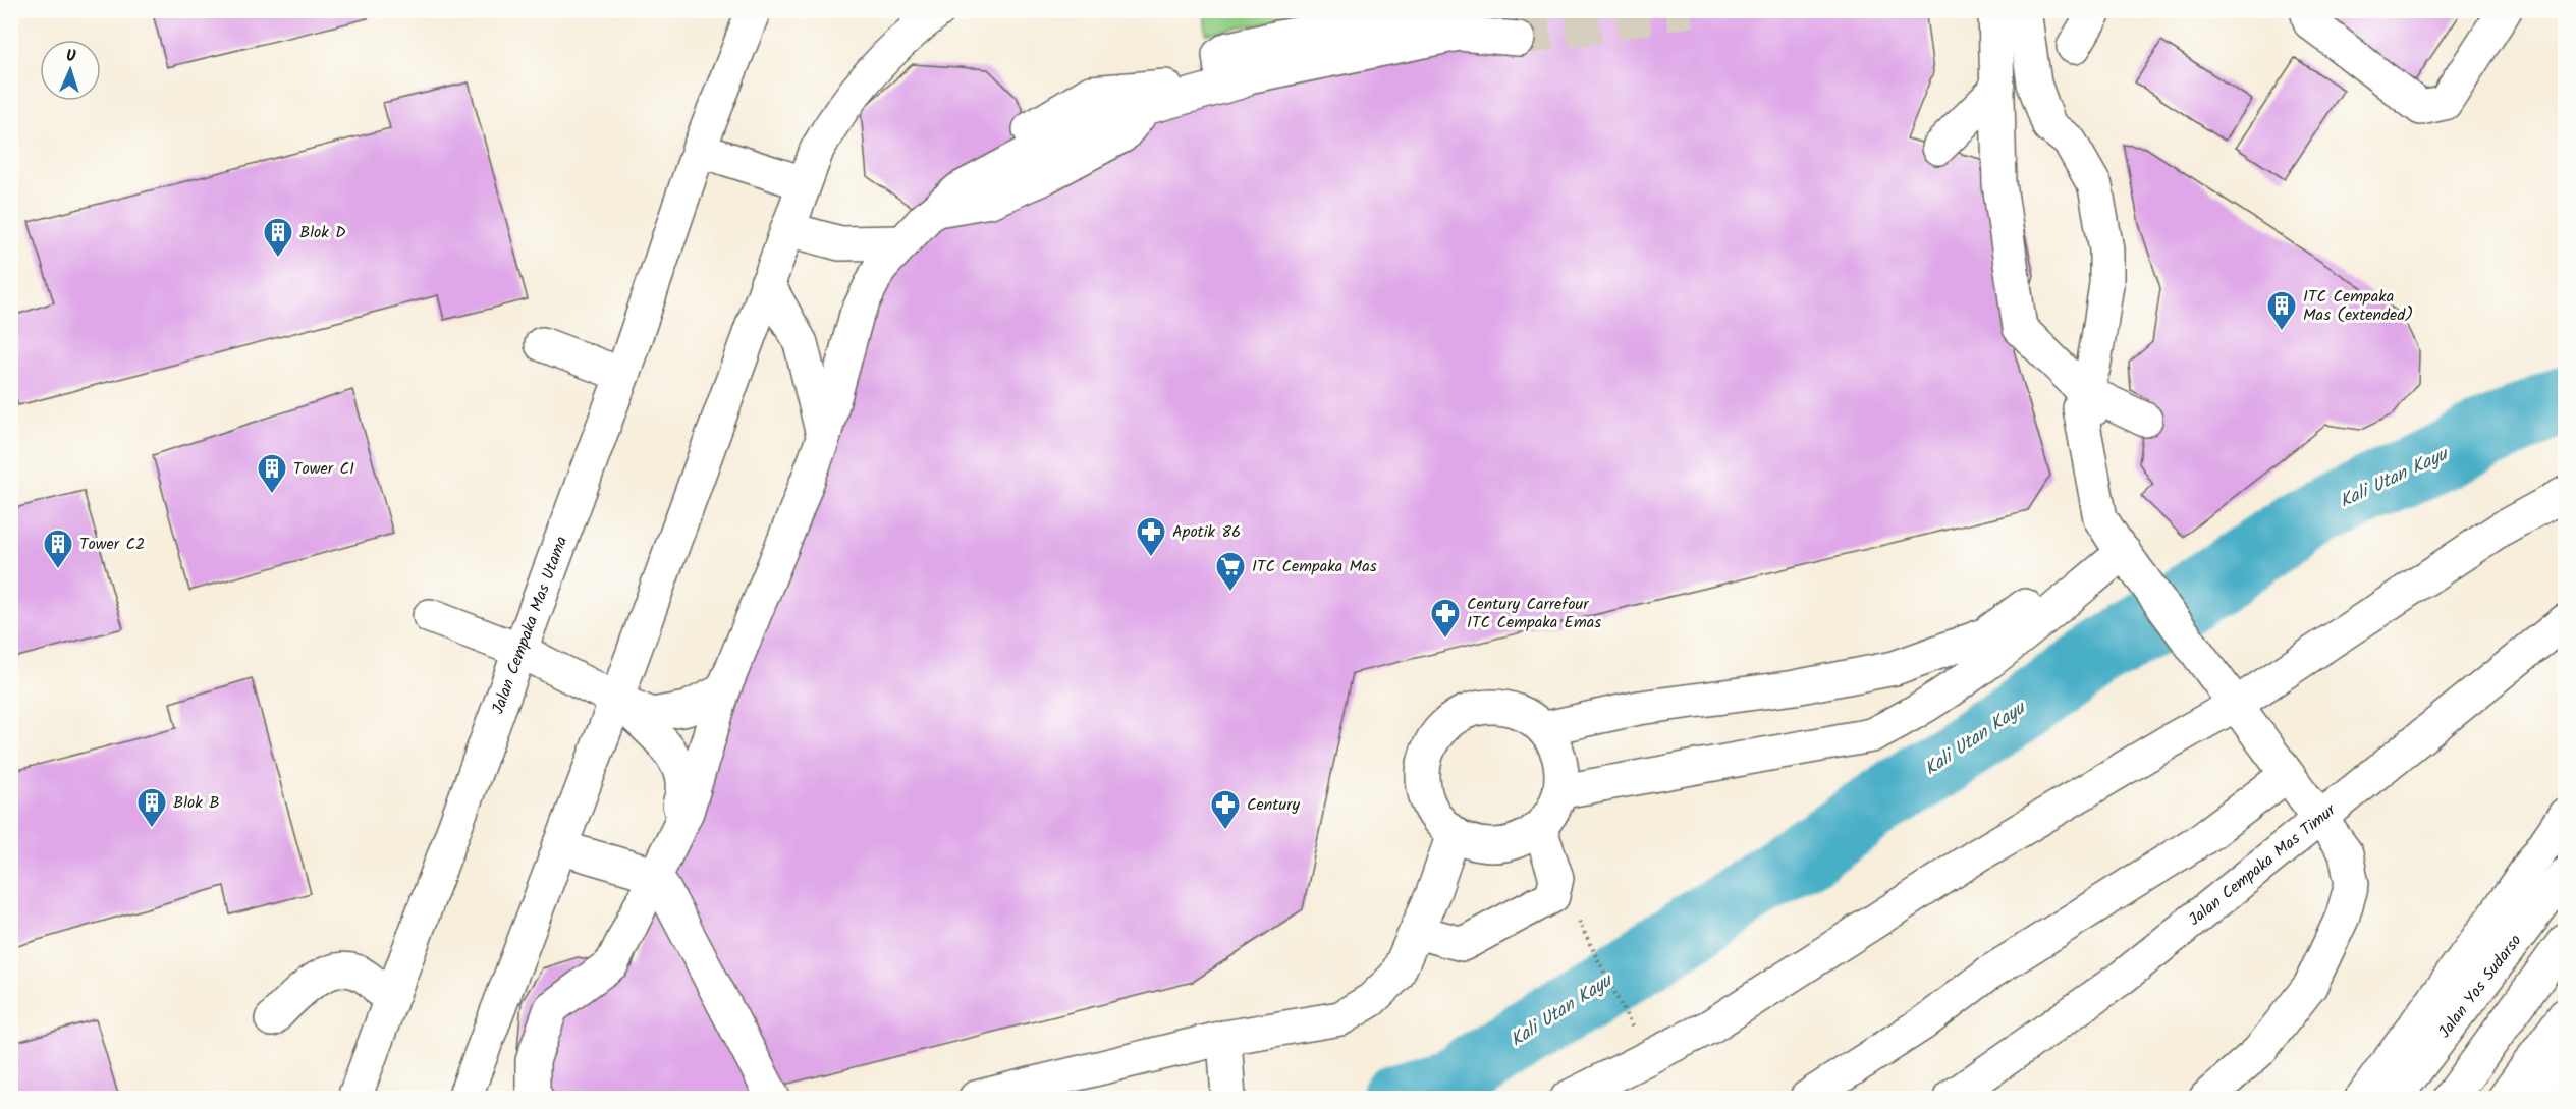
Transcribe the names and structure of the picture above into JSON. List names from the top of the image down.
{
  "streets": {
    "main road": ["Jalan Cempaka Mas Utama", "Jalan Cempaka Mas Timur", "Jalan Yos Sudarso"]
  },
  "water": ["Kali Utan Kayu"],
  "places": {
    "building": [
      "Blok D",
      "ITC Cempaka Mas (extended)",
      "Tower C1",
      "Tower C2",
      "Blok B"
    ],
    "pharmacy": ["Apotik 86", "Century Carrefour ITC Cempaka Emas", "Century"],
    "supermarket": ["ITC Cempaka Mas"]
  },
  "north": "top"
}
